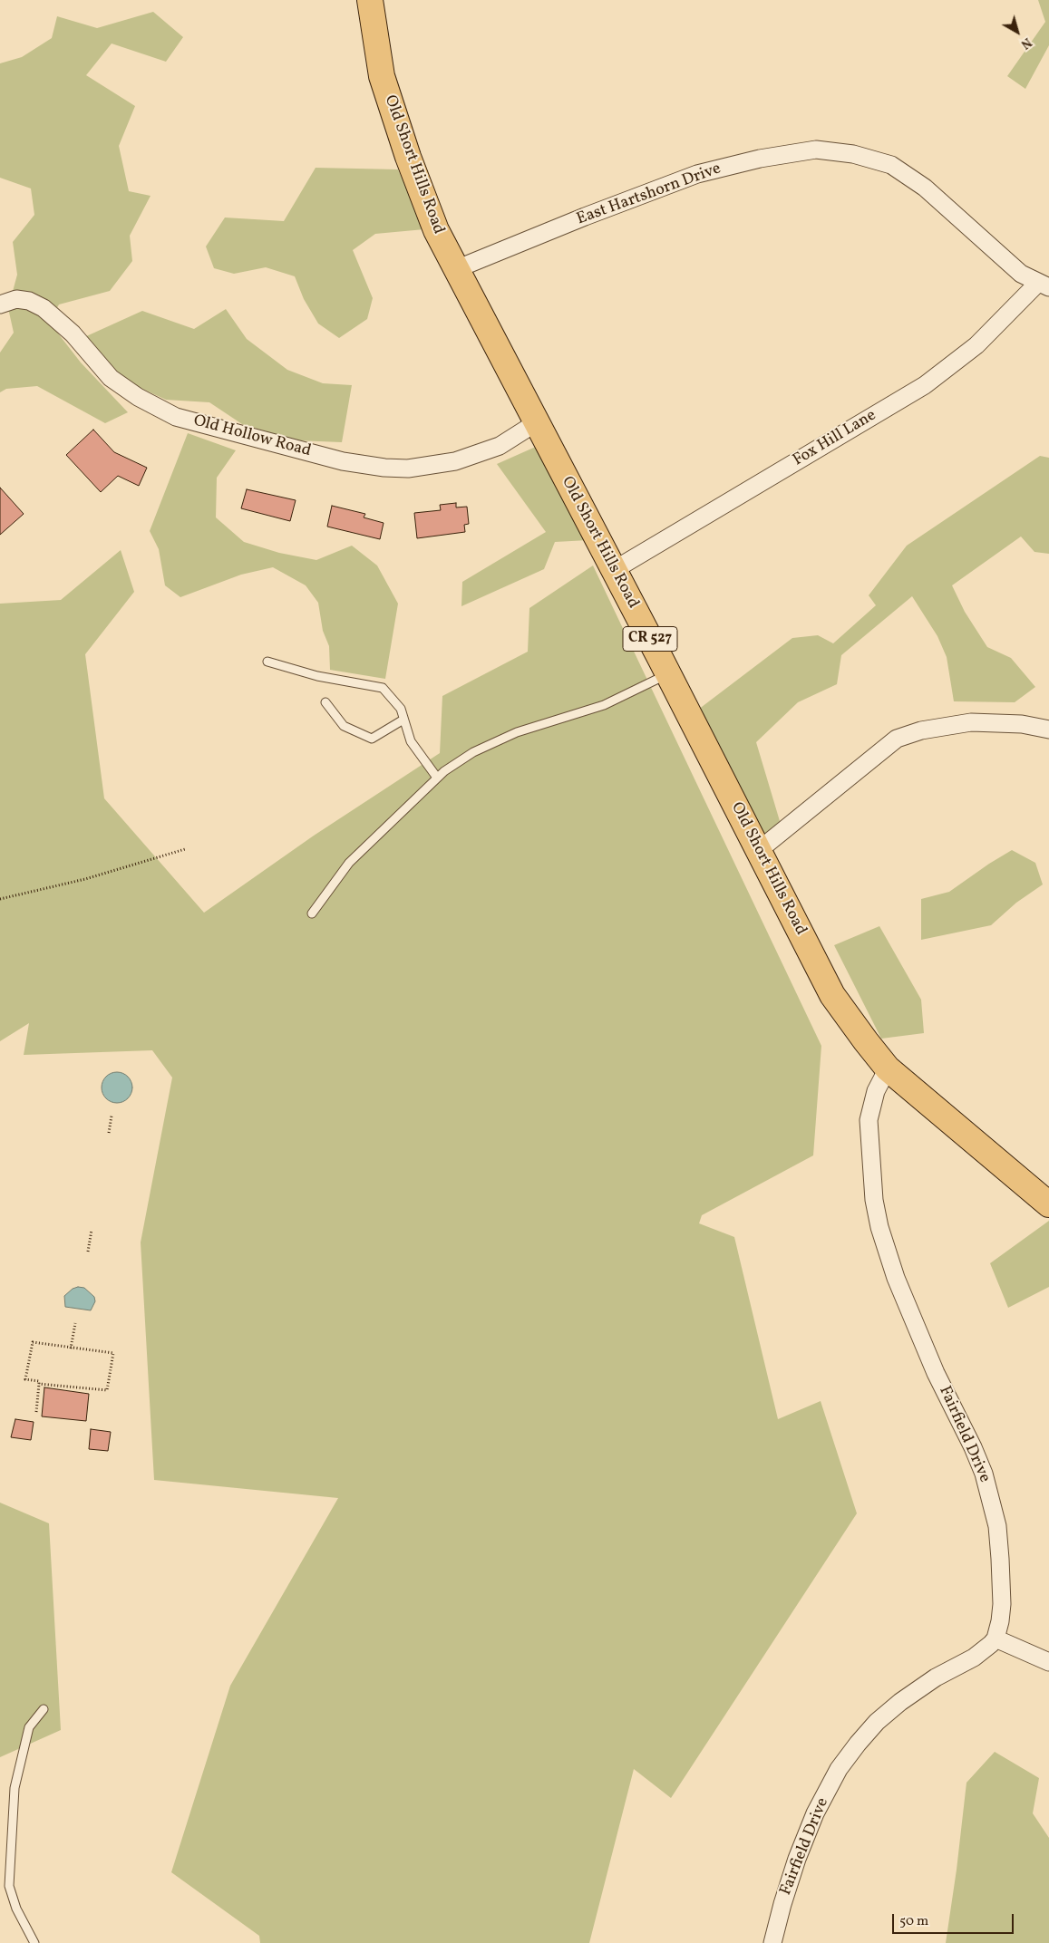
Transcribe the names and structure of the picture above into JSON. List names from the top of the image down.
{
  "streets": {
    "main road": ["Old Short Hills Road", "CR 527"],
    "street": [
      "East Hartshorn Drive",
      "Old Hollow Road",
      "Fox Hill Lane",
      "Fairfield Drive"
    ]
  },
  "crossings": [
    ["Old Short Hills Road", "East Hartshorn Drive"],
    ["Old Short Hills Road", "Old Hollow Road"],
    ["Old Short Hills Road", "Fox Hill Lane"],
    ["Old Short Hills Road", "Fairfield Drive"],
    ["East Hartshorn Drive", "Fox Hill Lane"]
  ],
  "scale_bar": "50 m",
  "north": "bottom right"
}
